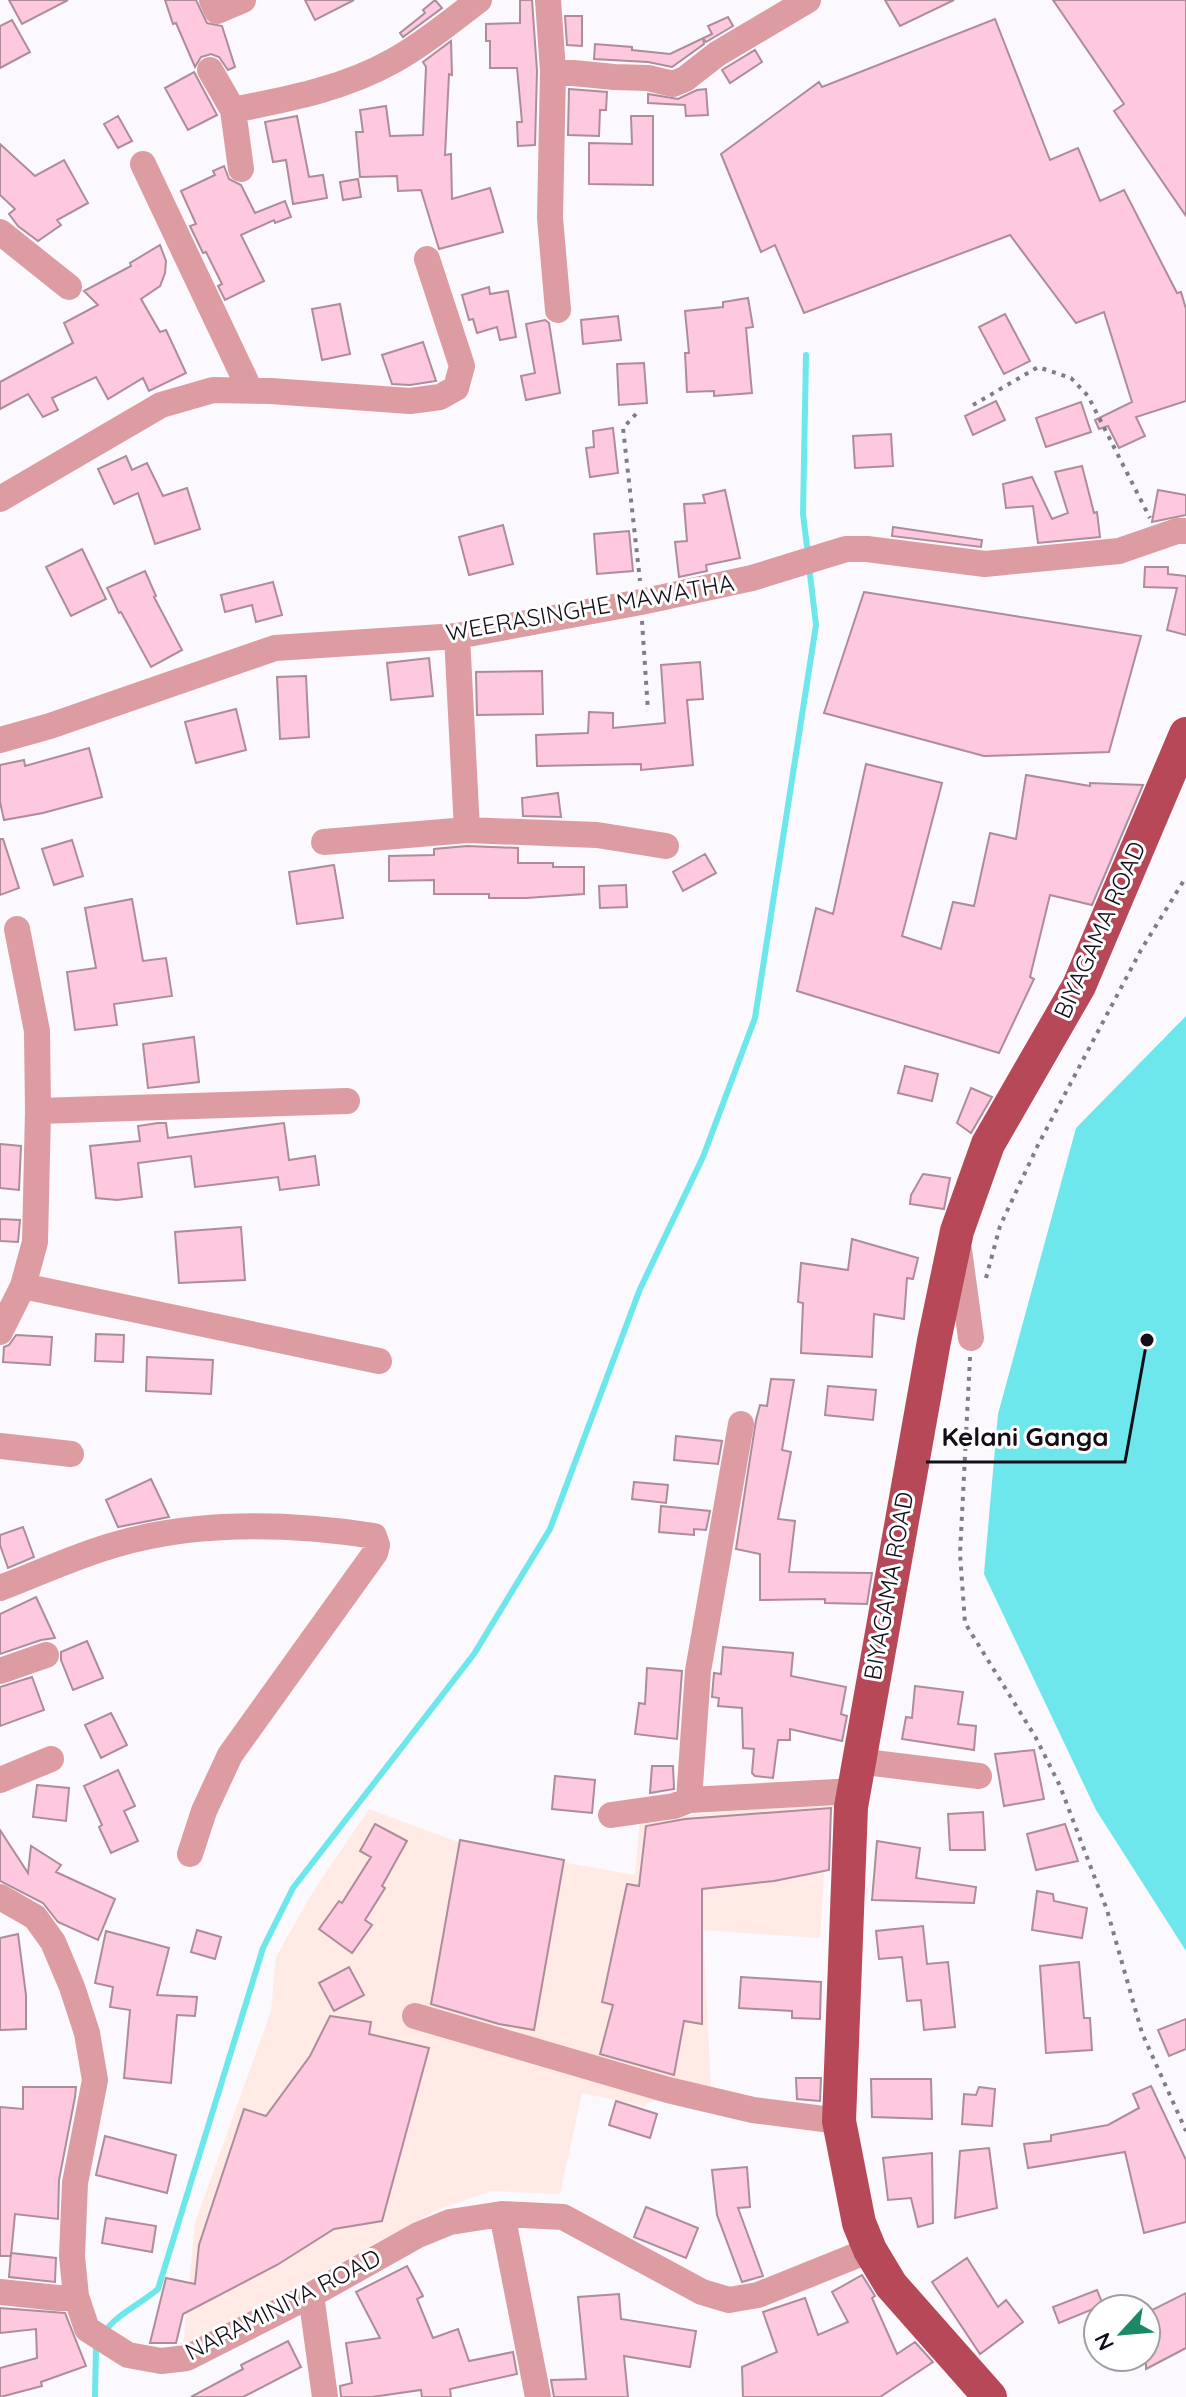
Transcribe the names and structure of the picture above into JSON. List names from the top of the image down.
{
  "streets": {
    "main road": ["BIYAGAMA ROAD"],
    "street": ["WEERASINGHE MAWATHA", "NARAMINIYA ROAD"]
  },
  "crossings": [
    ["BIYAGAMA ROAD", "NARAMINIYA ROAD"]
  ],
  "places": ["Kelani Ganga"],
  "north": "bottom left"
}
